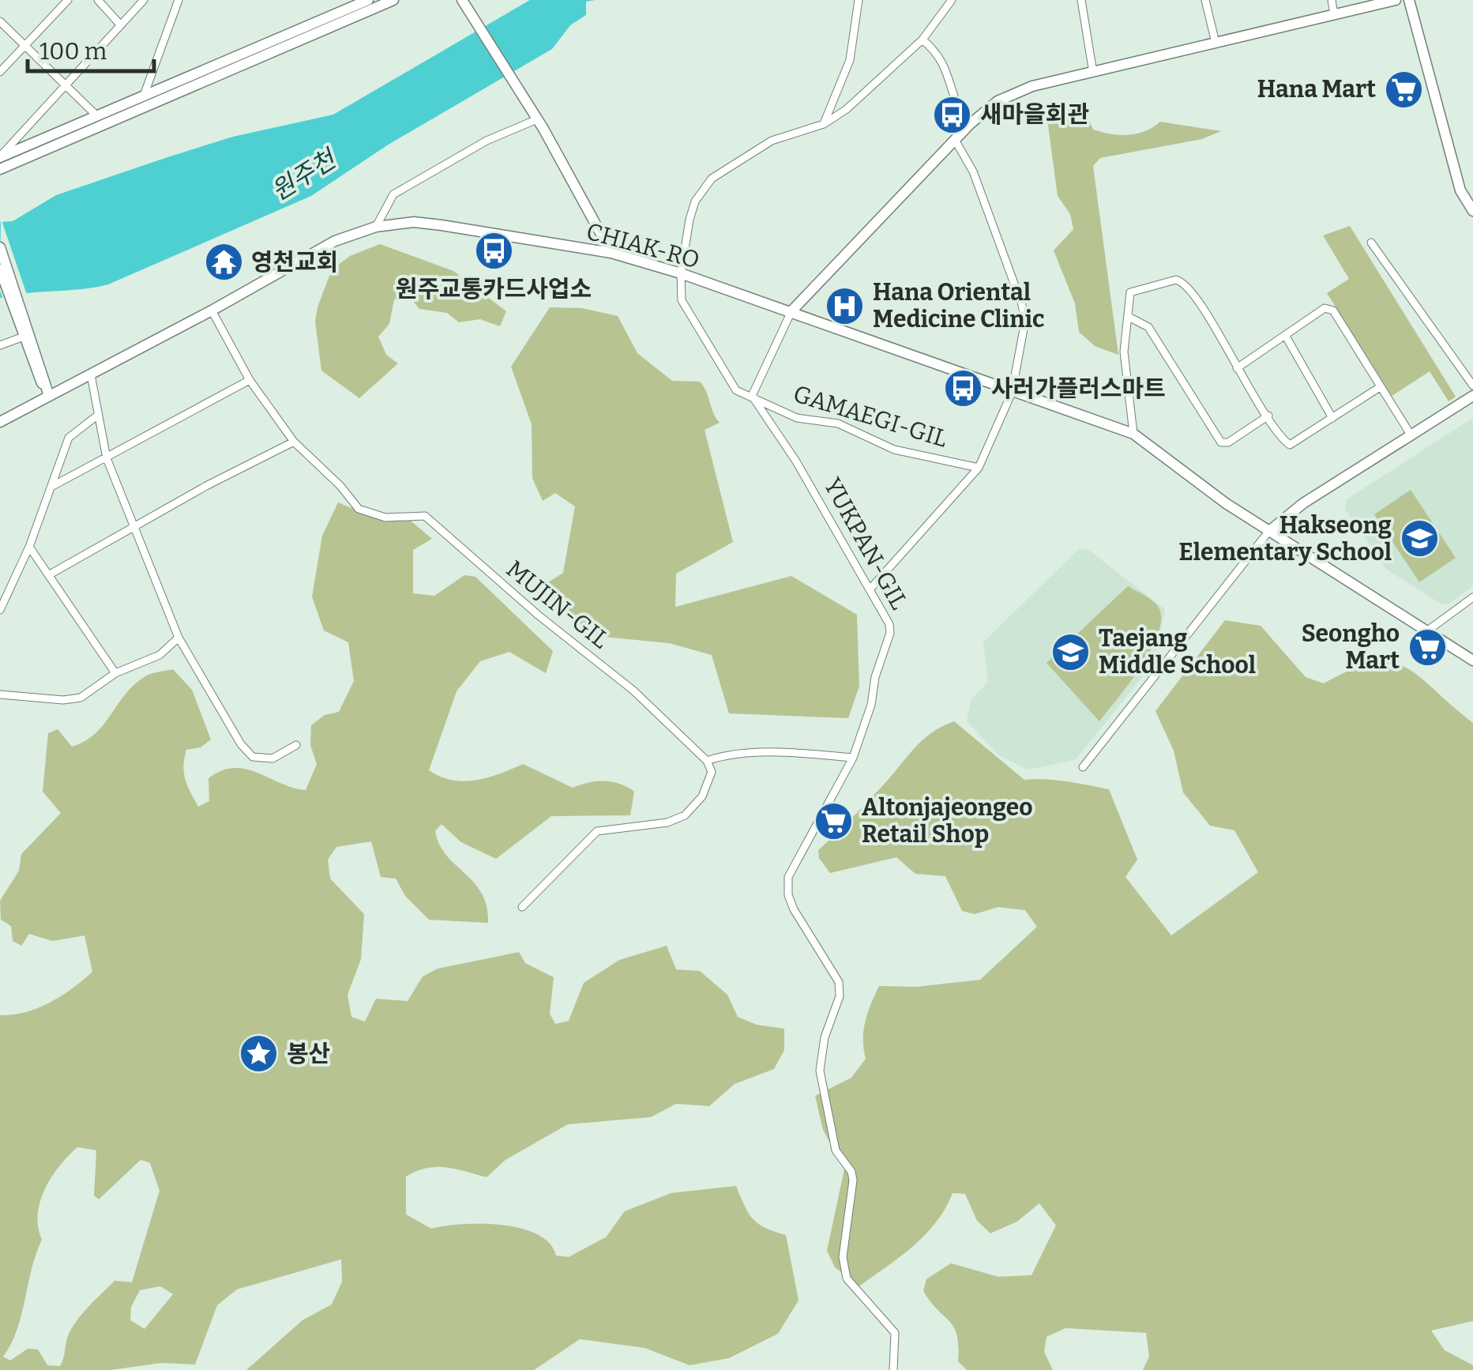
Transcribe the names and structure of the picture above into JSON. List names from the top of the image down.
{
  "streets": {
    "street": [
      "CHIAK-RO",
      "GAMAEGI-GIL",
      "YUKPAN-GIL",
      "MUJIN-GIL"
    ]
  },
  "crossings": [
    ["CHIAK-RO", "MUJIN-GIL"],
    ["GAMAEGI-GIL", "YUKPAN-GIL"]
  ],
  "water": ["원주천"],
  "places": {
    "supermarket": ["Hana Mart", "Seongho Mart", "Altonjajeongeo Retail Shop"],
    "bus stop": ["새마을회관", "원주교통카드사업소", "사러가플러스마트"],
    "temple": ["영천교회"],
    "hospital": ["Hana Oriental Medicine Clinic"],
    "school or university": ["Hakseong Elementary School", "Taejang Middle School"],
    "place": ["봉산"]
  },
  "scale_bar": "100 m"
}
